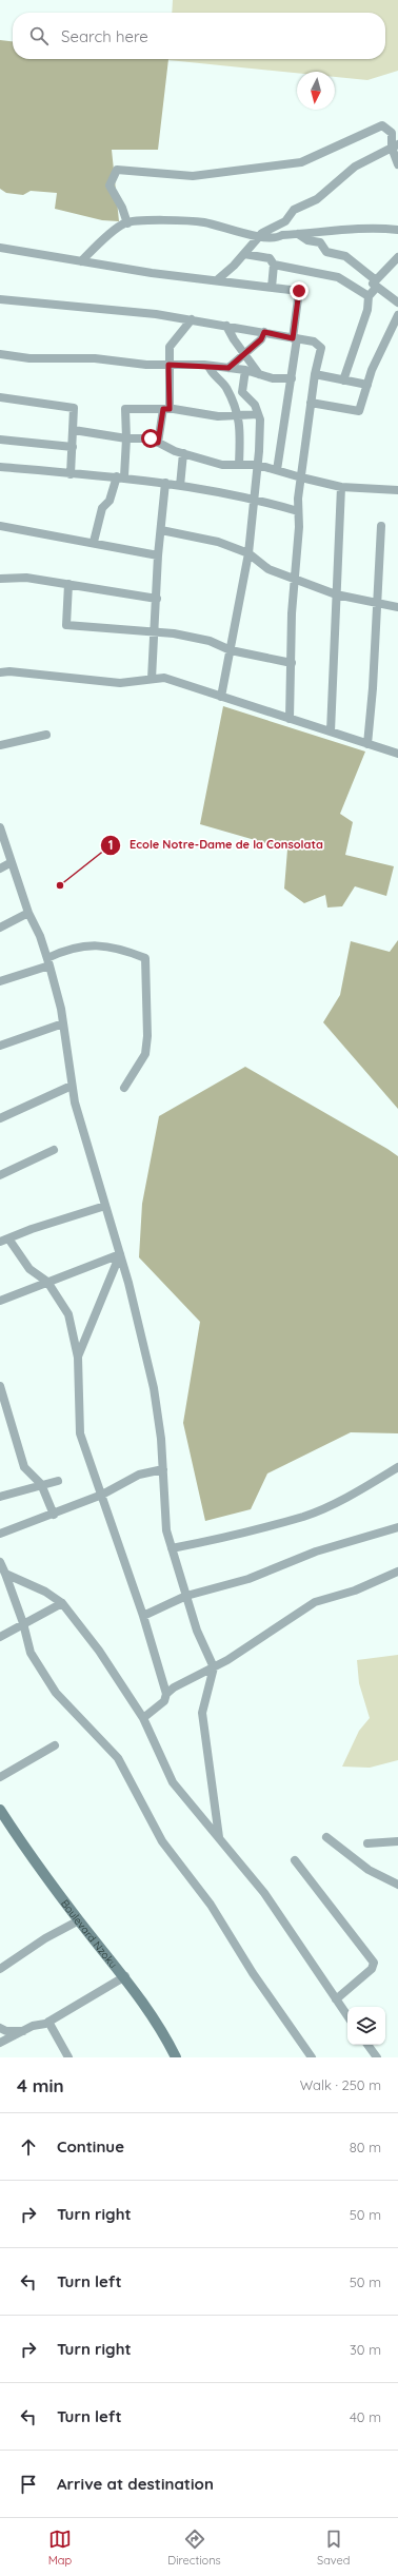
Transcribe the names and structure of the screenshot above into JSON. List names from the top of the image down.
{
  "streets": {
    "street": ["Boulevard Nzoku"]
  },
  "places": ["Ecole Notre-Dame de la Consolata"],
  "north": "bottom",
  "page": {
    "search": "Search here",
    "heading": ["4 min", "Walk · 250 m"],
    "list": [
      ["Continue", "80 m"],
      ["Turn right", "50 m"],
      ["Turn left", "50 m"],
      ["Turn right", "30 m"],
      ["Turn left", "40 m"],
      "Arrive at destination"
    ],
    "nav": ["Map", "Directions", "Saved"]
  }
}
